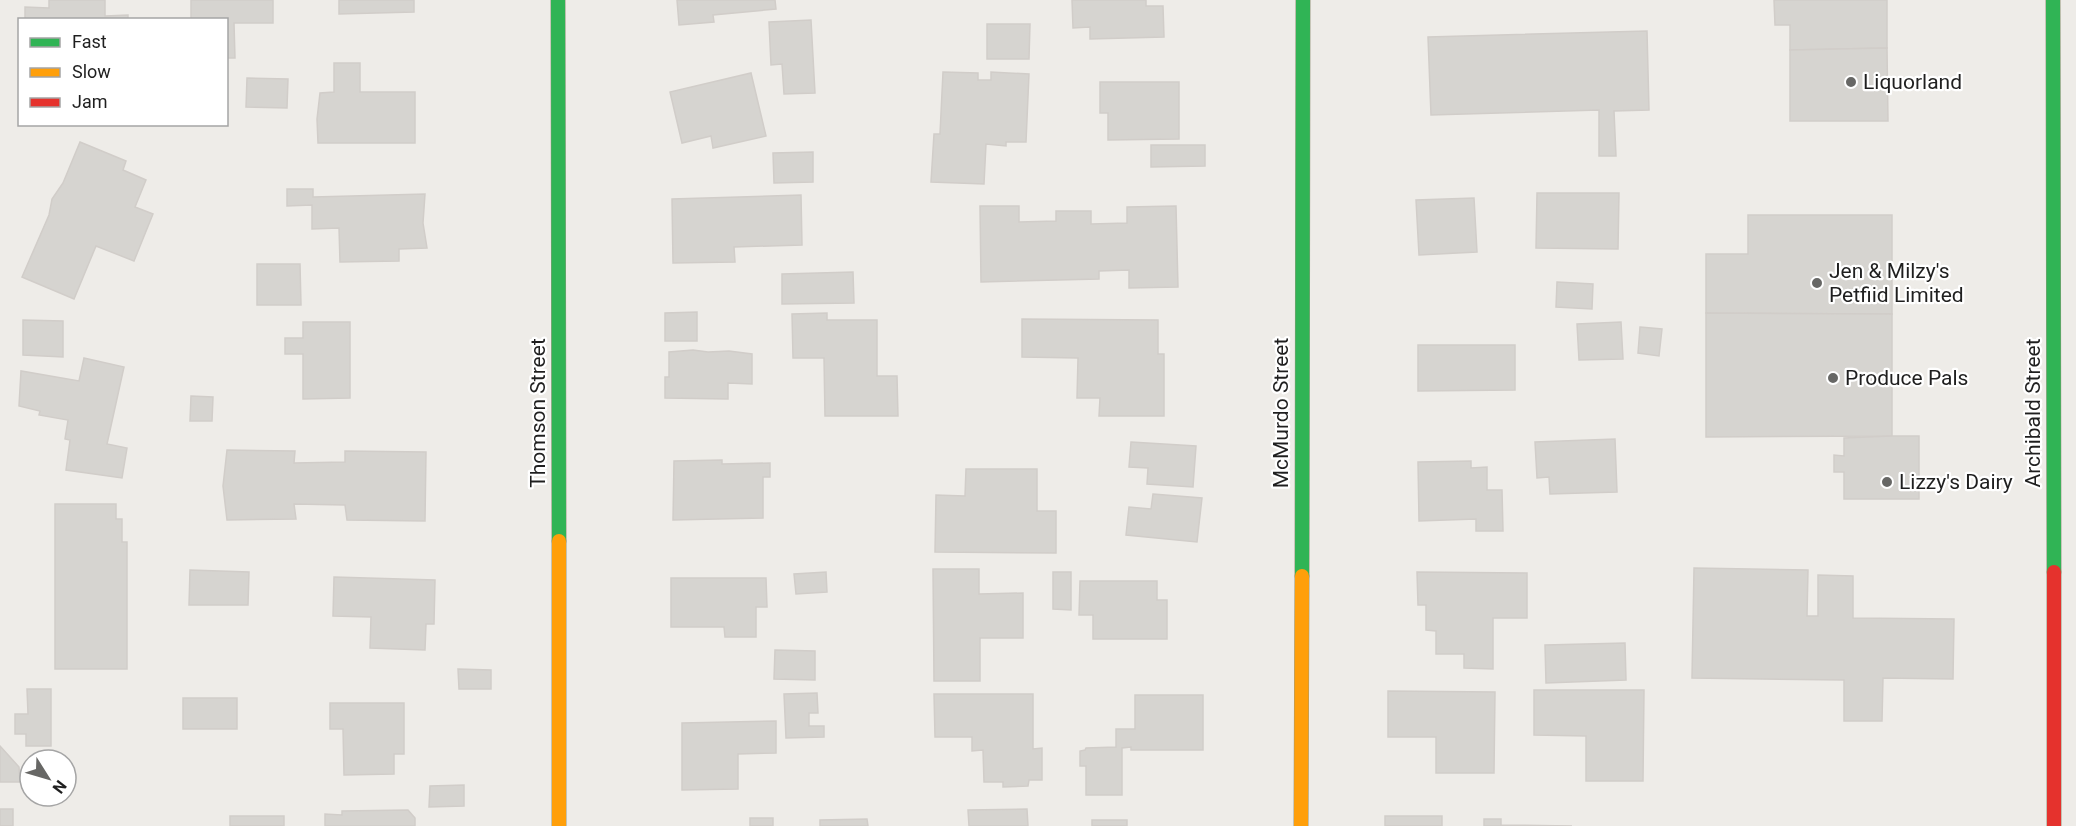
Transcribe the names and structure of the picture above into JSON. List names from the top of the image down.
{
  "streets": {
    "main road": ["Thomson Street", "McMurdo Street", "Archibald Street"]
  },
  "places": [
    "Liquorland",
    "Jen & Milzy's Petfiid Limited",
    "Produce Pals",
    "Lizzy's Dairy"
  ],
  "legend": ["Fast", "Slow", "Jam"],
  "north": "bottom right"
}
